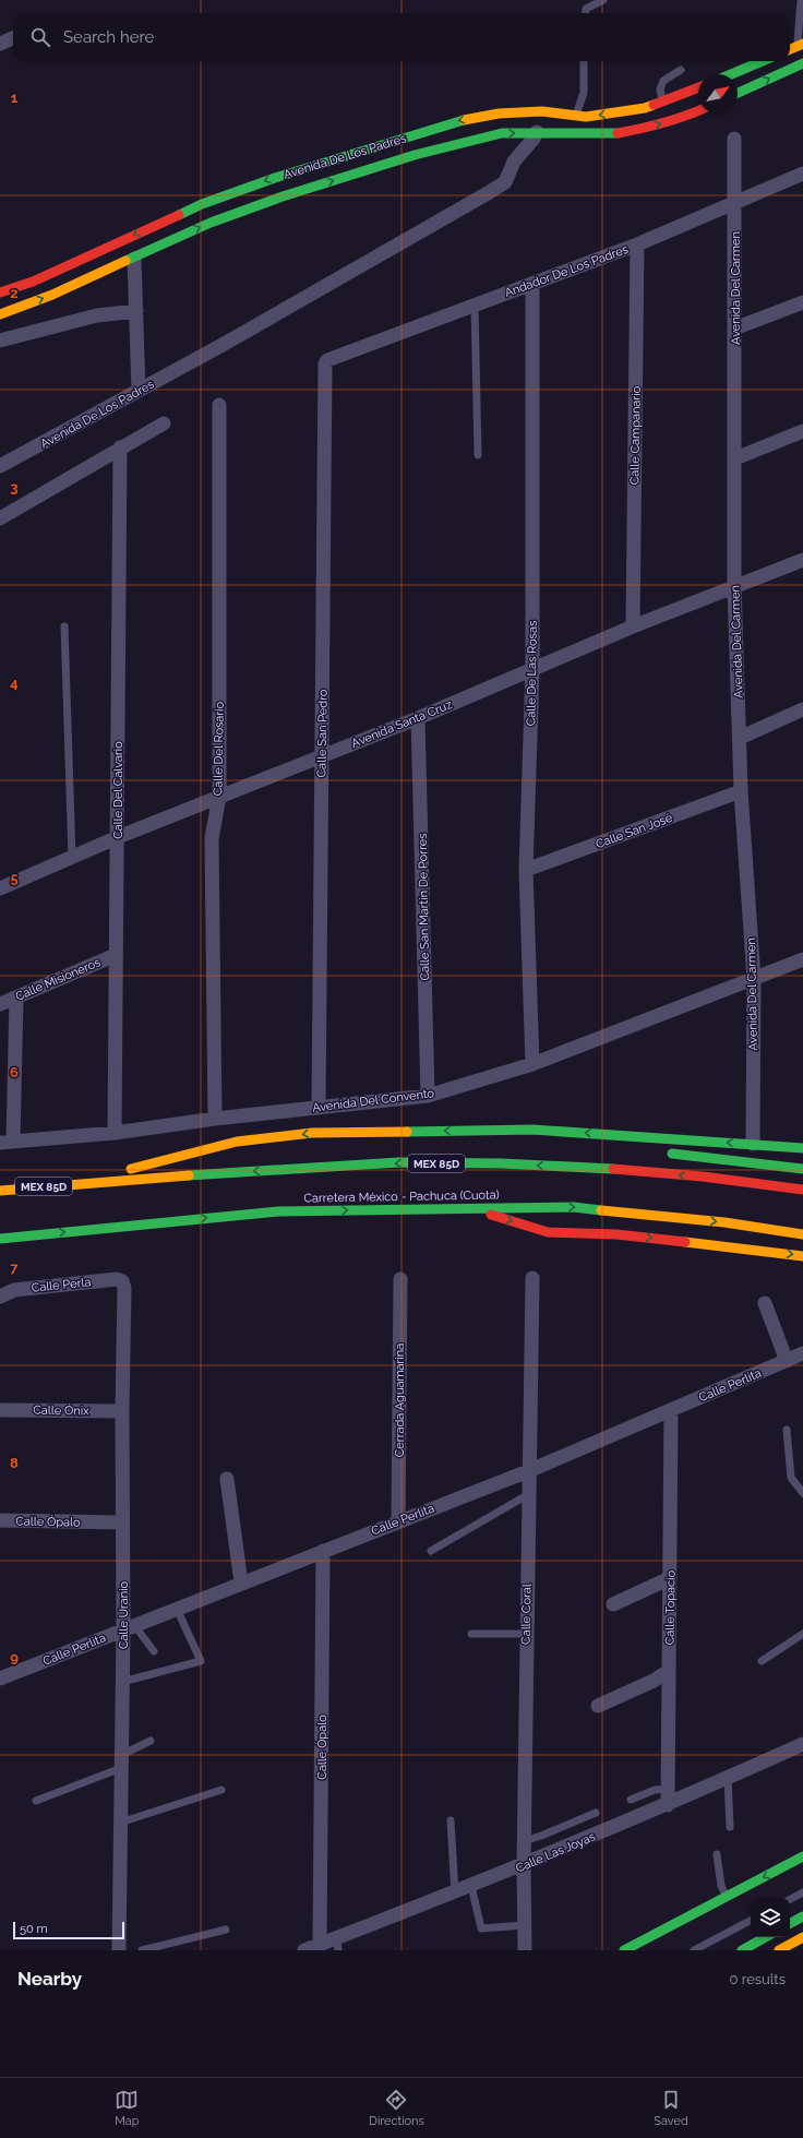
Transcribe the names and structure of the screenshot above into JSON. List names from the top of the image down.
{
  "streets": {
    "main road": ["Avenida De Los Padres", "MEX 85D", "Carretera México - Pachuca (Cuota)"],
    "street": [
      "Andador De Los Padres",
      "Avenida Del Carmen",
      "Calle Campanario",
      "Calle De Las Rosas",
      "Avenida Santa Cruz",
      "Calle San Pedro",
      "Calle Del Rosario",
      "Calle Del Calvario",
      "Calle San José",
      "Calle San Martín De Porres",
      "Calle Misioneros",
      "Avenida Del Convento",
      "Calle Perla",
      "Calle Perlita",
      "Cerrada Aguamarina",
      "Calle Ónix",
      "Calle Ópalo",
      "Calle Topacio",
      "Calle Coral",
      "Calle Uranio",
      "Calle Las Joyas"
    ]
  },
  "crossings": [
    ["Andador De Los Padres", "Avenida Del Carmen"],
    ["Andador De Los Padres", "Calle Campanario"],
    ["Andador De Los Padres", "Calle De Las Rosas"],
    ["Andador De Los Padres", "Calle San Pedro"],
    ["Avenida Del Carmen", "Avenida Santa Cruz"],
    ["Avenida Del Carmen", "Calle San José"],
    ["Avenida Del Carmen", "Avenida Del Convento"],
    ["Calle Campanario", "Avenida Santa Cruz"],
    ["Calle De Las Rosas", "Avenida Santa Cruz"],
    ["Calle De Las Rosas", "Calle San José"],
    ["Calle De Las Rosas", "Avenida Del Convento"],
    ["Avenida Santa Cruz", "Calle San Pedro"],
    ["Avenida Santa Cruz", "Calle Del Rosario"],
    ["Avenida Santa Cruz", "Calle Del Calvario"],
    ["Avenida Santa Cruz", "Calle San Martín De Porres"],
    ["Calle San Pedro", "Avenida Del Convento"],
    ["Calle Del Rosario", "Avenida Del Convento"],
    ["Calle Del Calvario", "Calle Misioneros"],
    ["Calle Del Calvario", "Avenida Del Convento"],
    ["Calle San Martín De Porres", "Avenida Del Convento"],
    ["Calle Perla", "Calle Uranio"],
    ["Calle Perlita", "Cerrada Aguamarina"],
    ["Calle Perlita", "Calle Ópalo"],
    ["Calle Perlita", "Calle Topacio"],
    ["Calle Perlita", "Calle Coral"],
    ["Calle Perlita", "Calle Uranio"],
    ["Calle Ónix", "Calle Uranio"],
    ["Calle Ópalo", "Calle Uranio"],
    ["Calle Ópalo", "Calle Las Joyas"],
    ["Calle Topacio", "Calle Las Joyas"],
    ["Calle Coral", "Calle Las Joyas"]
  ],
  "scale_bar": "50 m",
  "north": "top right",
  "page": {
    "search": "Search here",
    "scale": "50 m",
    "heading": ["Nearby", "0 results"],
    "nav": ["Map", "Directions", "Saved"]
  },
  "grid": {
    "rows": [
      "1",
      "2",
      "3",
      "4",
      "5",
      "6",
      "7",
      "8",
      "9"
    ]
  }
}
